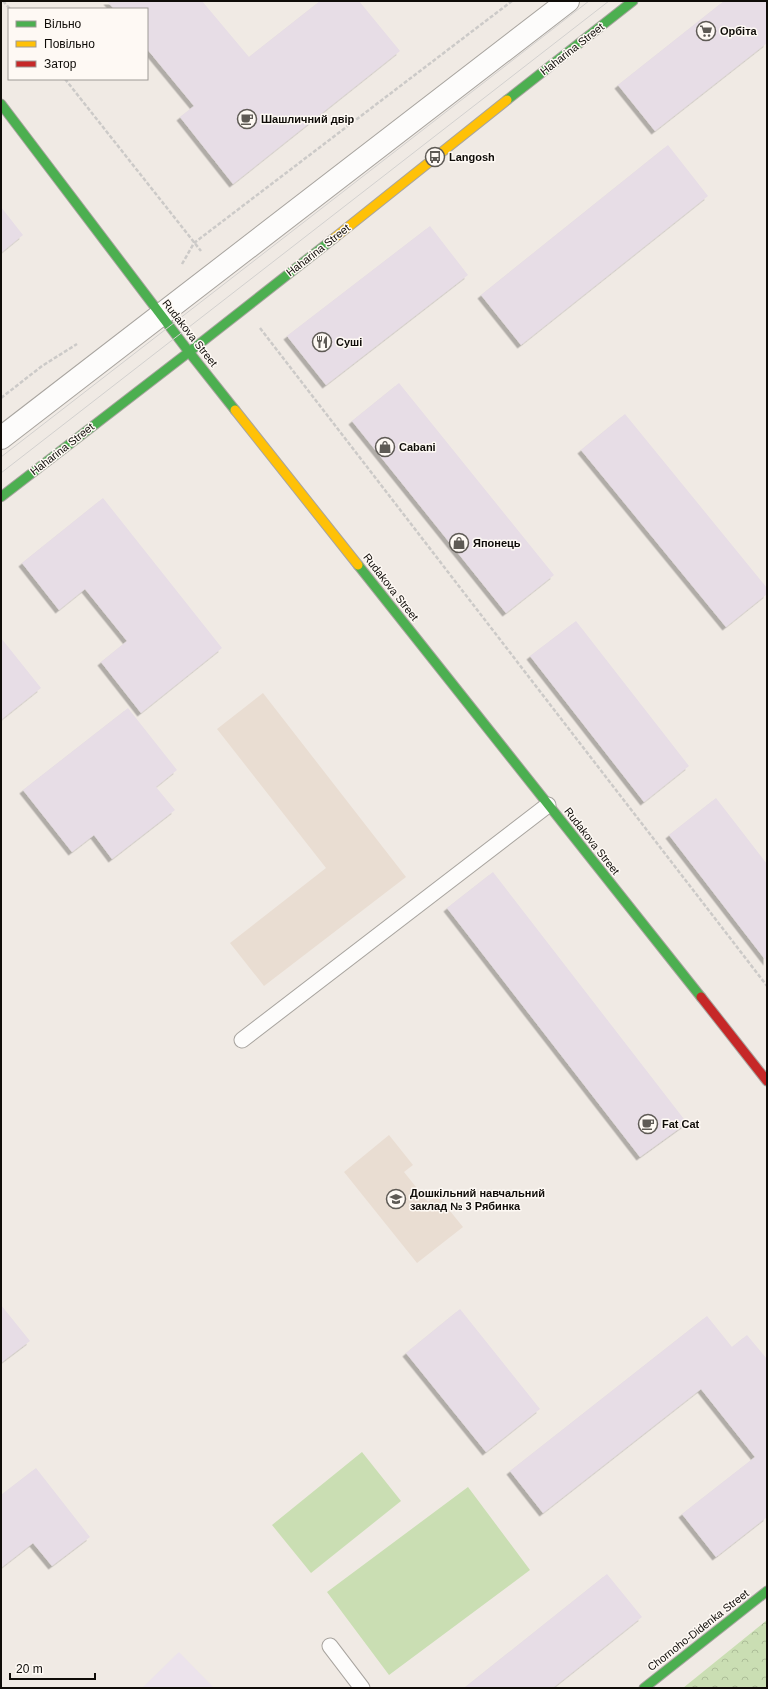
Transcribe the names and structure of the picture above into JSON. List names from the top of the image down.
{
  "streets": {
    "street": ["Haharina Street", "Rudakova Street", "Chornoho-Didenka Street"]
  },
  "crossings": [
    ["Haharina Street", "Rudakova Street"]
  ],
  "places": {
    "supermarket": ["Орбіта"],
    "cafe": ["Шашличний двір", "Fat Cat"],
    "bus stop": ["Langosh"],
    "restaurant": ["Суші"],
    "shop": ["Cabani", "Японець"],
    "school or university": ["Дошкільний навчальний заклад № 3 Рябинка"]
  },
  "legend": ["Вільно", "Повільно", "Затор"],
  "scale_bar": "20 m"
}
